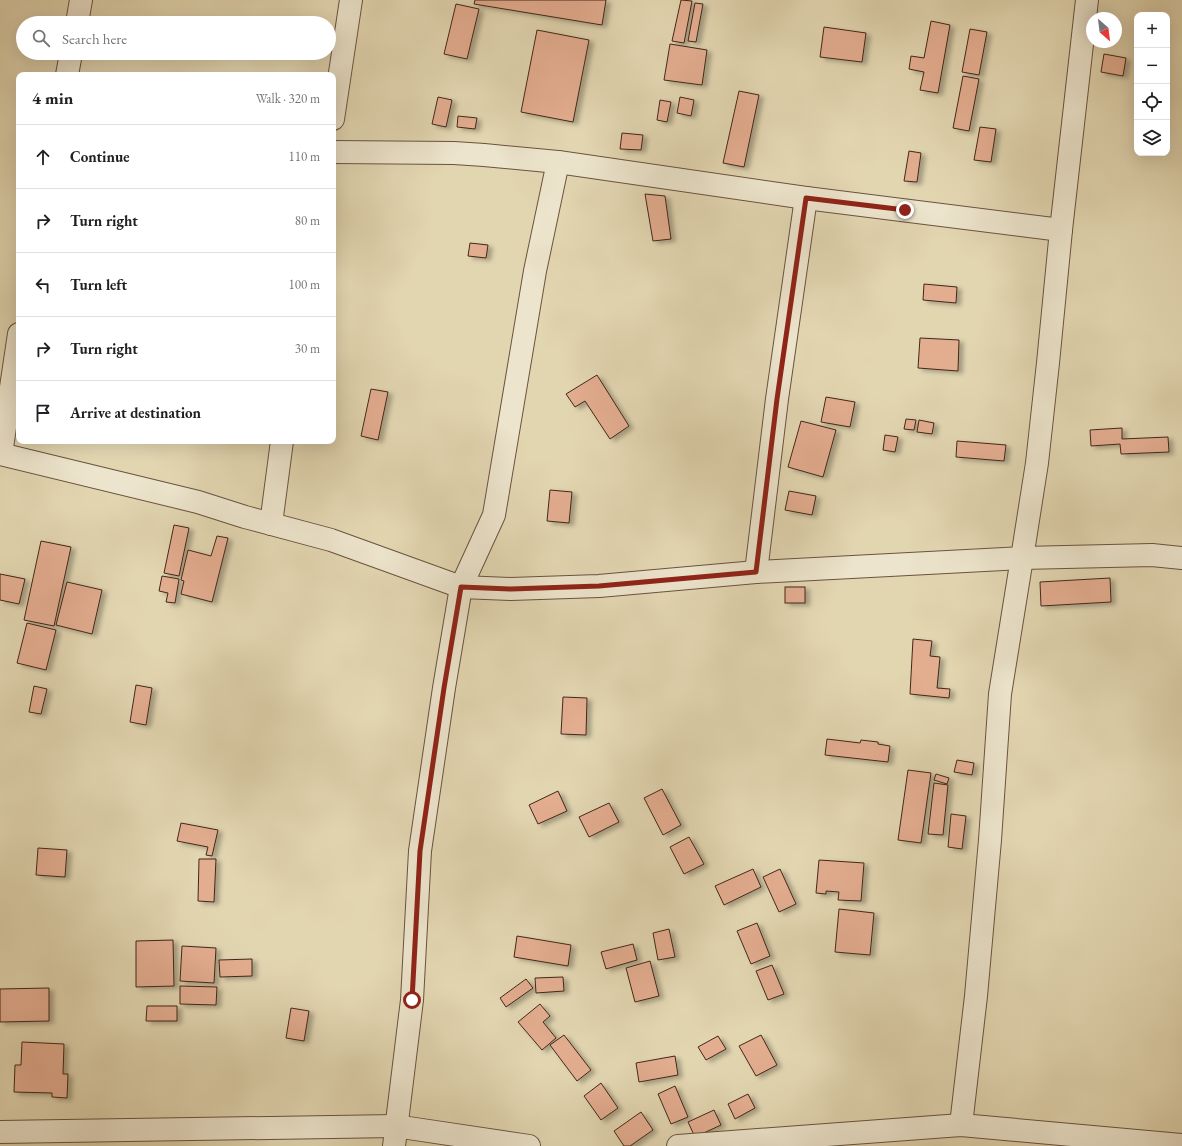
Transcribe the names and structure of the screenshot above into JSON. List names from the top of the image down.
{
  "north": "bottom right",
  "page": {
    "map_buttons": ["+", "−"],
    "search": "Search here",
    "heading": ["4 min", "Walk · 320 m"],
    "list": [
      ["Continue", "110 m"],
      ["Turn right", "80 m"],
      ["Turn left", "100 m"],
      ["Turn right", "30 m"],
      "Arrive at destination"
    ]
  }
}
